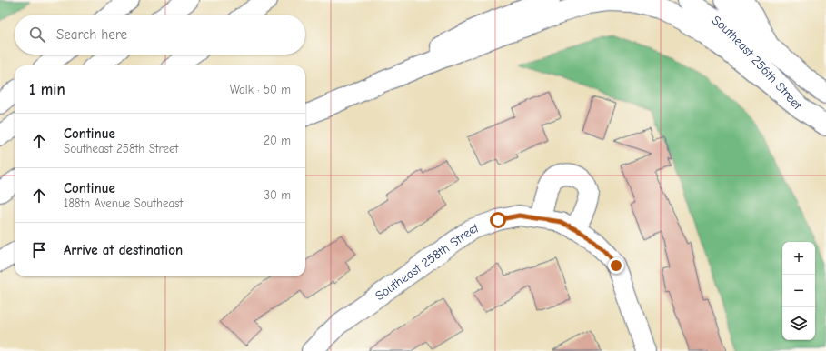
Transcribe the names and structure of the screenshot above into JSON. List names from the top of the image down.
{
  "streets": {
    "main road": ["Southeast 256th Street", "Southeast 258th Street"]
  },
  "page": {
    "search": "Search here",
    "heading": ["1 min", "Walk · 50 m"],
    "list": [
      ["Continue", "Southeast 258th Street", "20 m"],
      ["Continue", "188th Avenue Southeast", "30 m"],
      "Arrive at destination"
    ],
    "map_buttons": ["+", "−"]
  }
}
